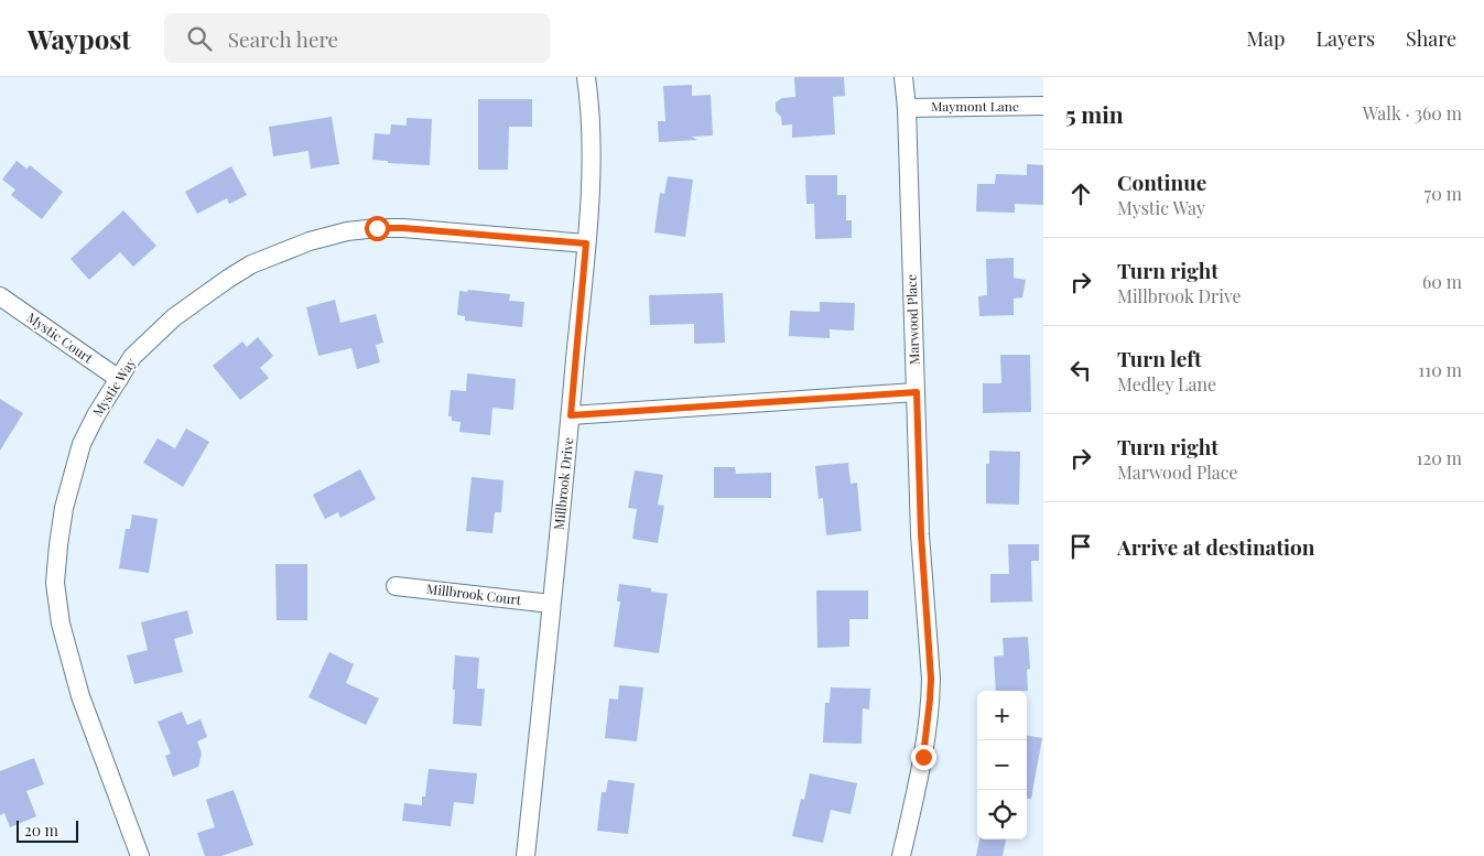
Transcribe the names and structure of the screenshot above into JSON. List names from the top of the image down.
{
  "streets": {
    "street": [
      "Maymont Lane",
      "Marwood Place",
      "Mystic Court",
      "Mystic Way",
      "Millbrook Drive",
      "Millbrook Court"
    ]
  },
  "crossings": [
    ["Maymont Lane", "Marwood Place"],
    ["Mystic Court", "Mystic Way"],
    ["Mystic Way", "Millbrook Drive"],
    ["Millbrook Drive", "Millbrook Court"]
  ],
  "scale_bar": "20 m",
  "page": {
    "header": "Waypost",
    "search": "Search here",
    "nav": ["Map", "Layers", "Share"],
    "heading": ["5 min", "Walk · 360 m"],
    "list": [
      ["Continue", "Mystic Way", "70 m"],
      ["Turn right", "Millbrook Drive", "60 m"],
      ["Turn left", "Medley Lane", "110 m"],
      ["Turn right", "Marwood Place", "120 m"],
      "Arrive at destination"
    ],
    "map_buttons": ["+", "−"],
    "scale": "20 m"
  }
}
